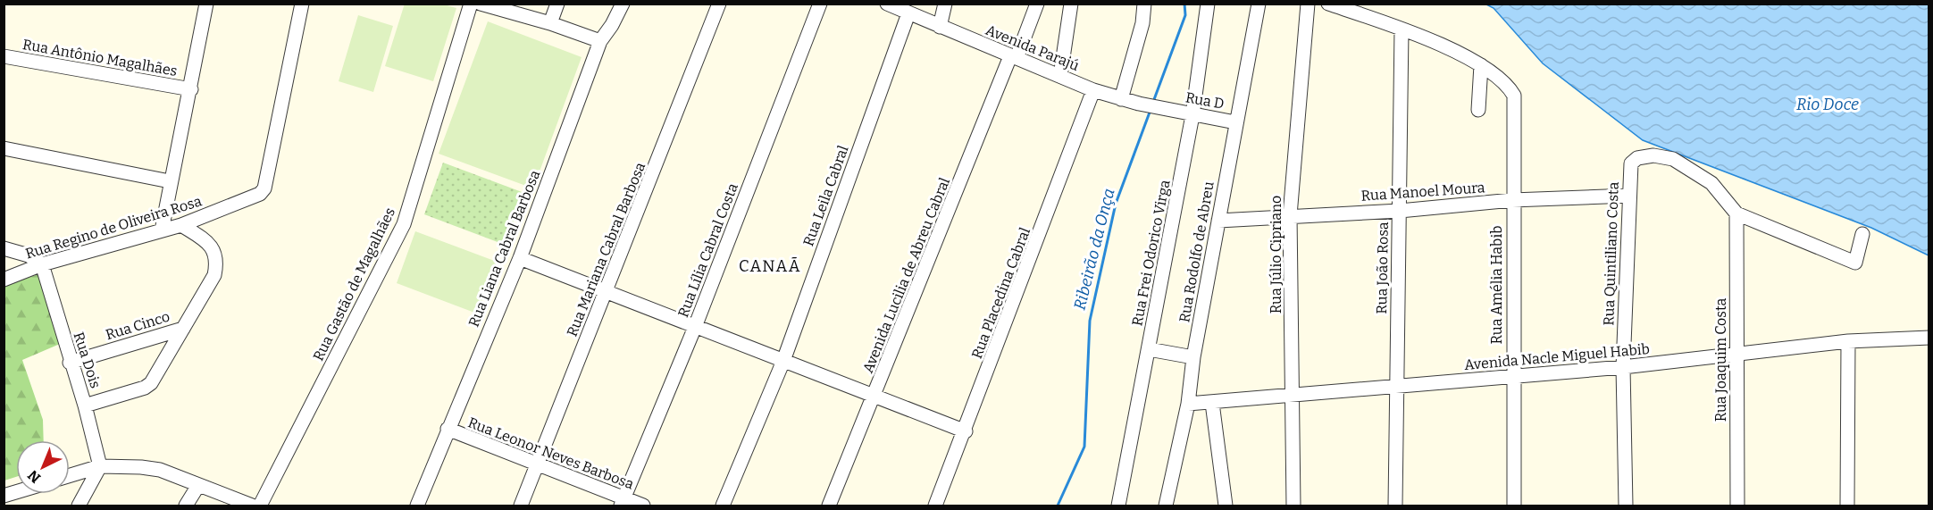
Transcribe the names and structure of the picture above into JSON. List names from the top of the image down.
{
  "streets": {
    "street": [
      "Avenida Parajú",
      "Rua Antônio Magalhães",
      "Rua D",
      "Rua Manoel Moura",
      "Rua Leila Cabral",
      "Rua Regino de Oliveira Rosa",
      "Rua Liana Cabral Barbosa",
      "Rua Mariana Cabral Barbosa",
      "Rua Lília Cabral Costa",
      "Rua Rodolfo de Abreu",
      "Rua Frei Odorico Virga",
      "Rua Quintiliano Costa",
      "Rua Júlio Cipriano",
      "Rua João Rosa",
      "Avenida Lucilia de Abreu Cabral",
      "Rua Gastão de Magalhães",
      "Rua Amélia Habib",
      "Rua Placedina Cabral",
      "Rua Cinco",
      "Avenida Nacle Miguel Habib",
      "Rua Dois",
      "Rua Joaquim Costa",
      "Rua Leonor Neves Barbosa"
    ]
  },
  "crossings": [
    ["Avenida Parajú", "Rua D"],
    ["Avenida Parajú", "Rua Leila Cabral"],
    ["Avenida Parajú", "Avenida Lucilia de Abreu Cabral"],
    ["Avenida Parajú", "Rua Placedina Cabral"],
    ["Rua D", "Rua Rodolfo de Abreu"],
    ["Rua D", "Rua Frei Odorico Virga"],
    ["Rua Manoel Moura", "Rua Rodolfo de Abreu"],
    ["Rua Manoel Moura", "Rua Quintiliano Costa"],
    ["Rua Manoel Moura", "Rua Júlio Cipriano"],
    ["Rua Manoel Moura", "Rua João Rosa"],
    ["Rua Manoel Moura", "Rua Amélia Habib"],
    ["Rua Regino de Oliveira Rosa", "Rua Dois"],
    ["Rua Liana Cabral Barbosa", "Rua Leonor Neves Barbosa"],
    ["Rua Mariana Cabral Barbosa", "Rua Leonor Neves Barbosa"],
    ["Rua Lília Cabral Costa", "Rua Leonor Neves Barbosa"],
    ["Rua Rodolfo de Abreu", "Avenida Nacle Miguel Habib"],
    ["Rua Quintiliano Costa", "Avenida Nacle Miguel Habib"],
    ["Rua Quintiliano Costa", "Rua Joaquim Costa"],
    ["Rua Júlio Cipriano", "Avenida Nacle Miguel Habib"],
    ["Rua João Rosa", "Avenida Nacle Miguel Habib"],
    ["Rua Amélia Habib", "Avenida Nacle Miguel Habib"],
    ["Rua Cinco", "Rua Dois"],
    ["Avenida Nacle Miguel Habib", "Rua Joaquim Costa"]
  ],
  "districts": ["CANAÃ"],
  "water": ["Rio Doce", "Ribeirão da Onça"],
  "north": "bottom left"
}
